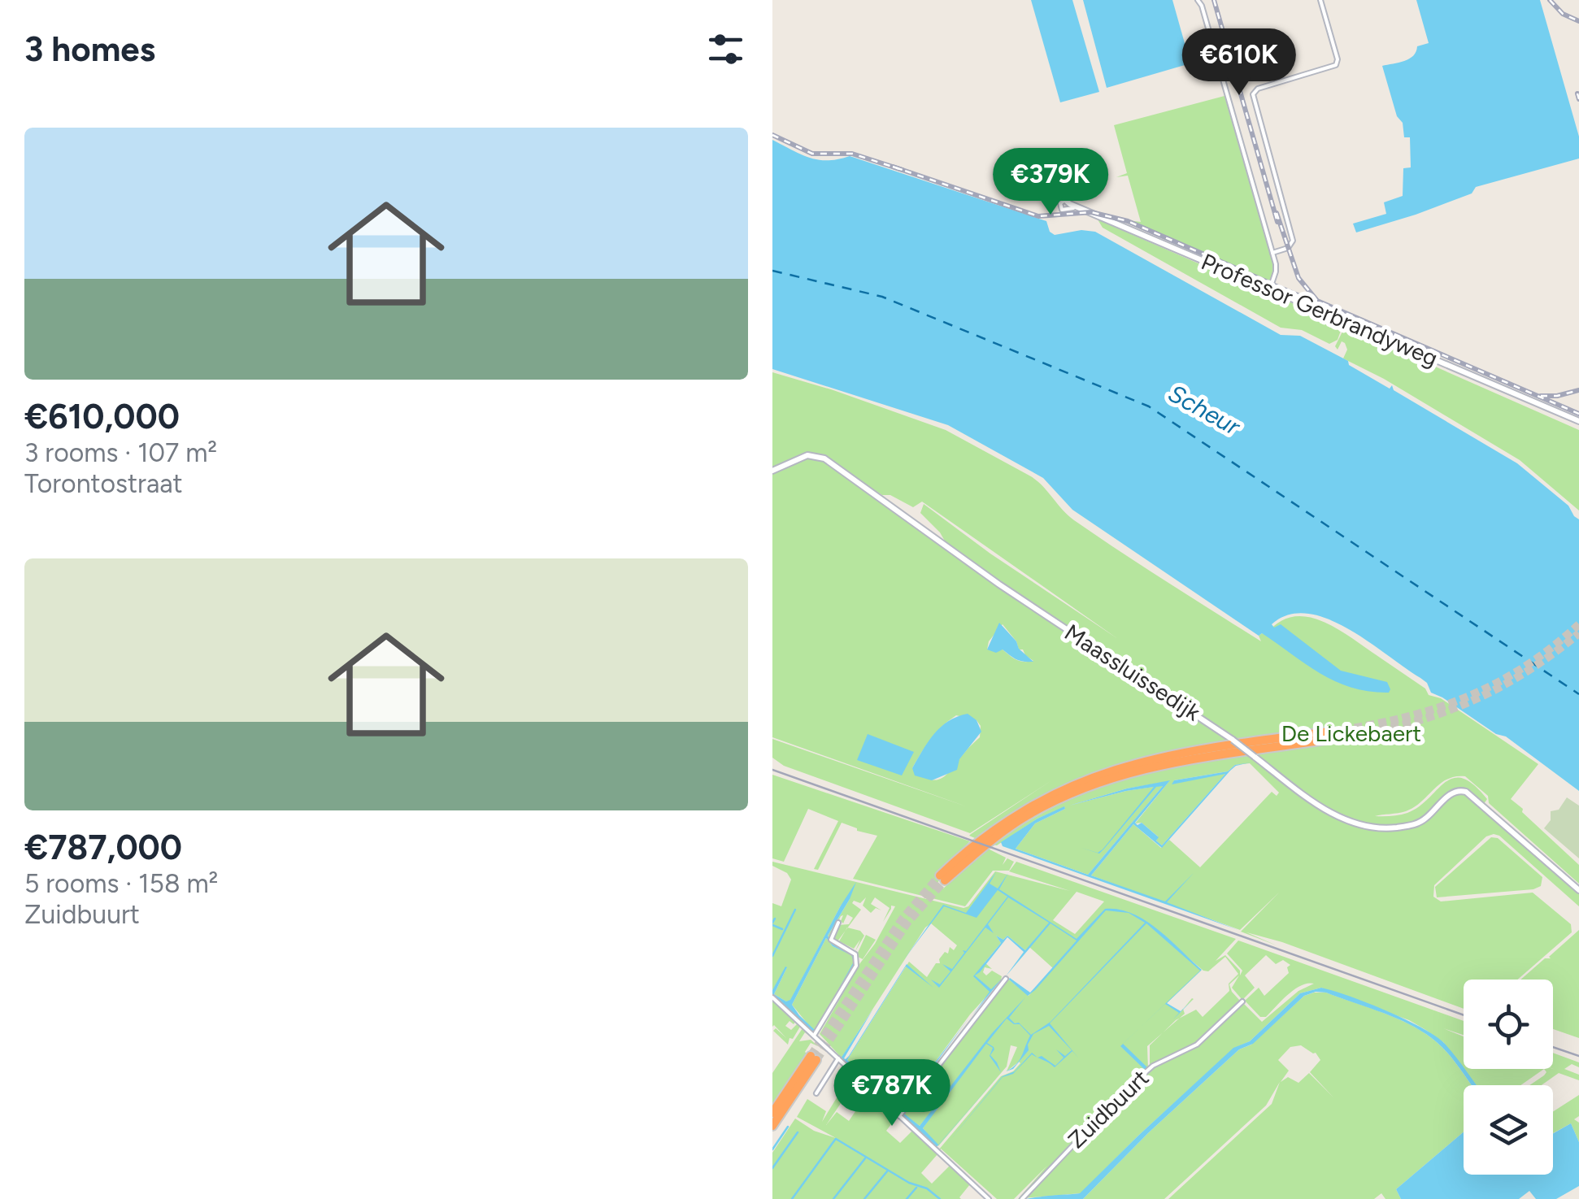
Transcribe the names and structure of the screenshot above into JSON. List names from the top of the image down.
{
  "streets": {
    "street": ["Professor Gerbrandyweg", "Maassluissedijk", "Zuidbuurt"]
  },
  "water": ["Scheur"],
  "parks": ["De Lickebaert"],
  "page": {
    "heading": "3 homes",
    "price": ["€610K", "€379K", "€787K"],
    "list": [
      {
        "name": "€610,000",
        "note": "3 rooms · 107 m² · Torontostraat"
      },
      {
        "name": "€787,000",
        "note": "5 rooms · 158 m² · Zuidbuurt"
      }
    ]
  }
}
